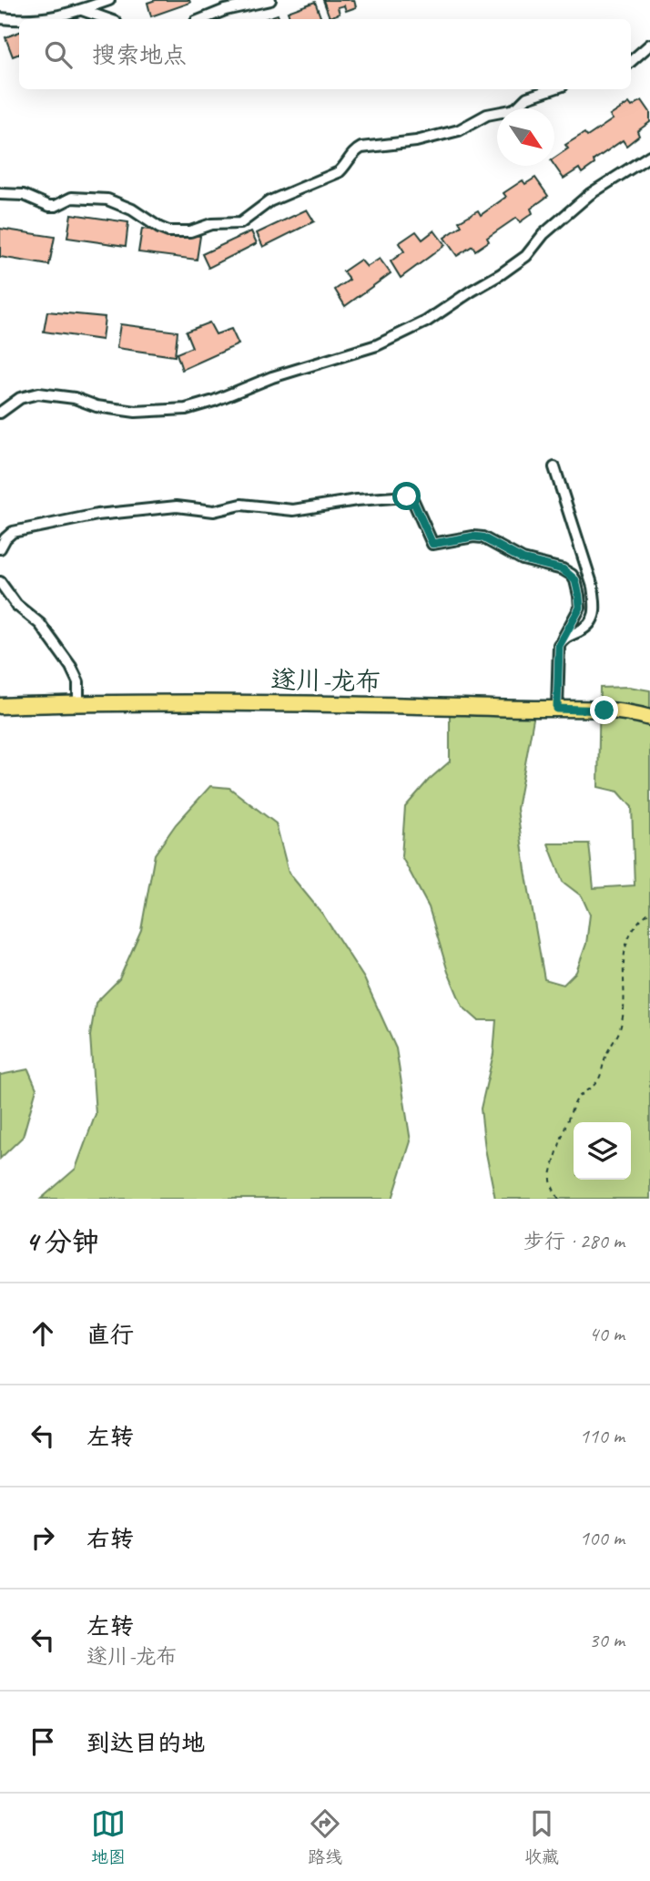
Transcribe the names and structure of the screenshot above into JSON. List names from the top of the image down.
{
  "streets": {
    "main road": ["遂川-龙布"]
  },
  "north": "bottom right",
  "page": {
    "search": "搜索地点",
    "heading": ["4 分钟", "步行 · 280 m"],
    "list": [
      ["直行", "40 m"],
      ["左转", "110 m"],
      ["右转", "100 m"],
      ["左转", "遂川-龙布", "30 m"],
      "到达目的地"
    ],
    "nav": ["地图", "路线", "收藏"]
  }
}
